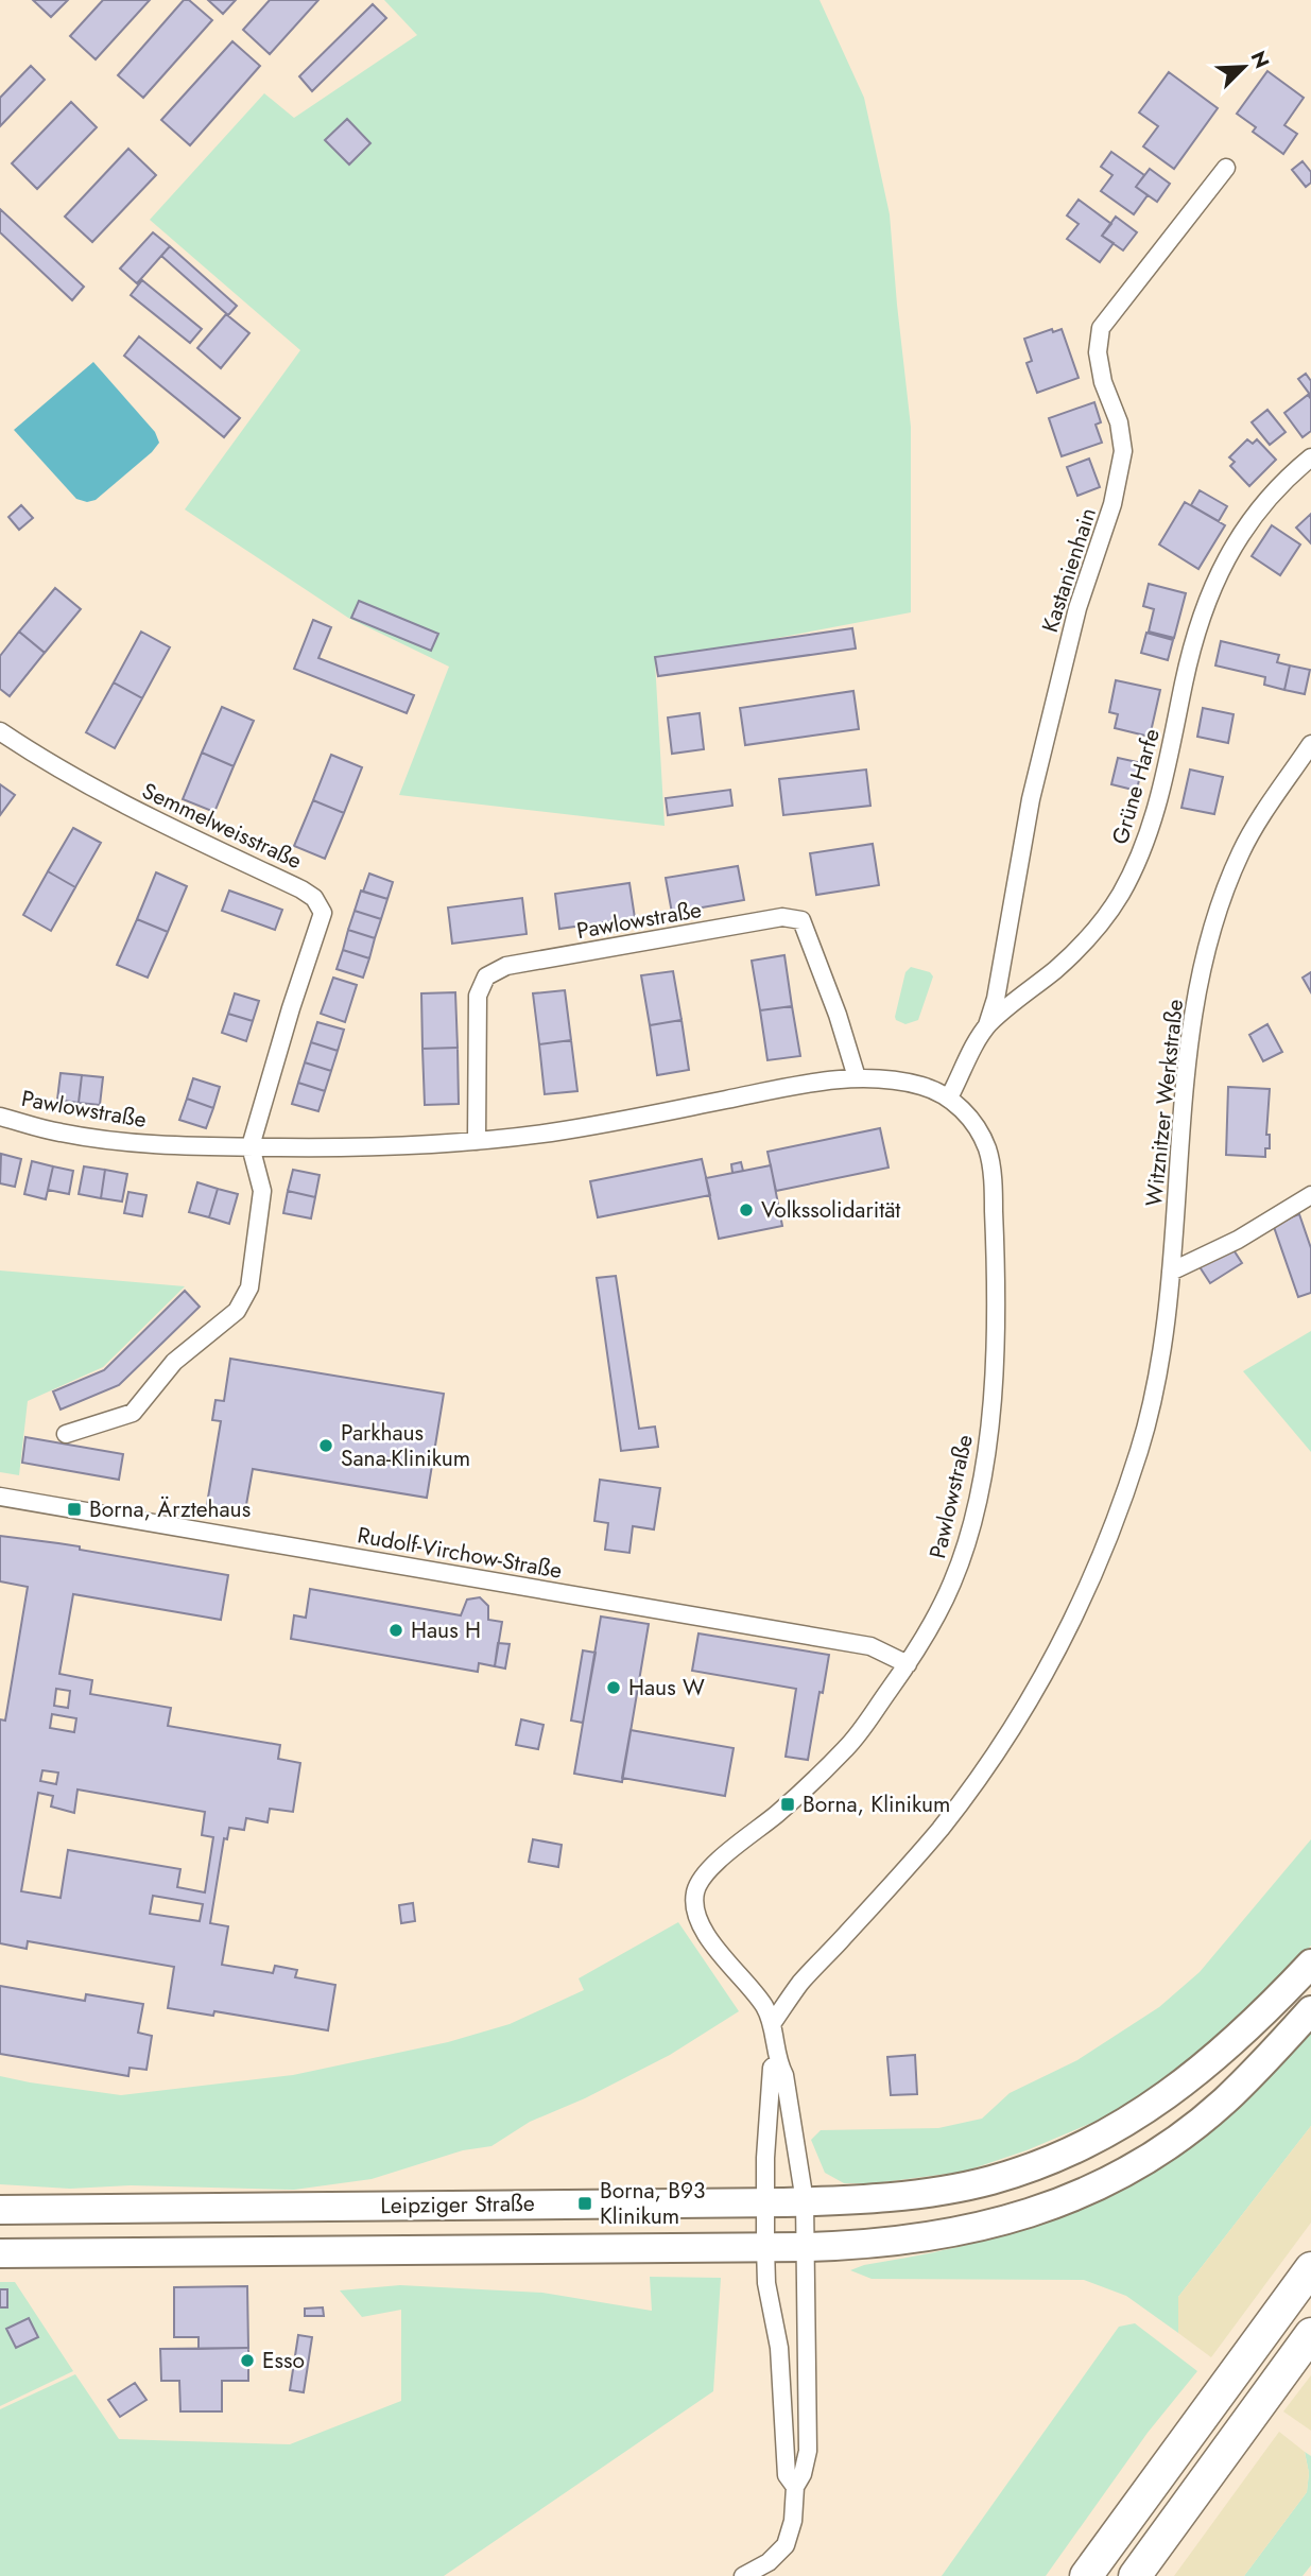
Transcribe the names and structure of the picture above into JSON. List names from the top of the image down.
{
  "streets": {
    "main road": ["Leipziger Straße"],
    "street": [
      "Kastanienhain",
      "Grüne Harfe",
      "Semmelweisstraße",
      "Pawlowstraße",
      "Witznitzer Werkstraße",
      "Rudolf-Virchow-Straße"
    ]
  },
  "crossings": [
    ["Kastanienhain", "Grüne Harfe"],
    ["Grüne Harfe", "Pawlowstraße"],
    ["Semmelweisstraße", "Pawlowstraße"],
    ["Pawlowstraße", "Witznitzer Werkstraße"],
    ["Pawlowstraße", "Rudolf-Virchow-Straße"]
  ],
  "places": {
    "other": [
      "Volkssolidarität",
      "Parkhaus Sana-Klinikum",
      "Haus H",
      "Haus W",
      "Esso"
    ],
    "transit": ["Borna, Ärztehaus", "Borna, Klinikum", "Borna, B93 Klinikum"]
  },
  "north": "top right"
}
